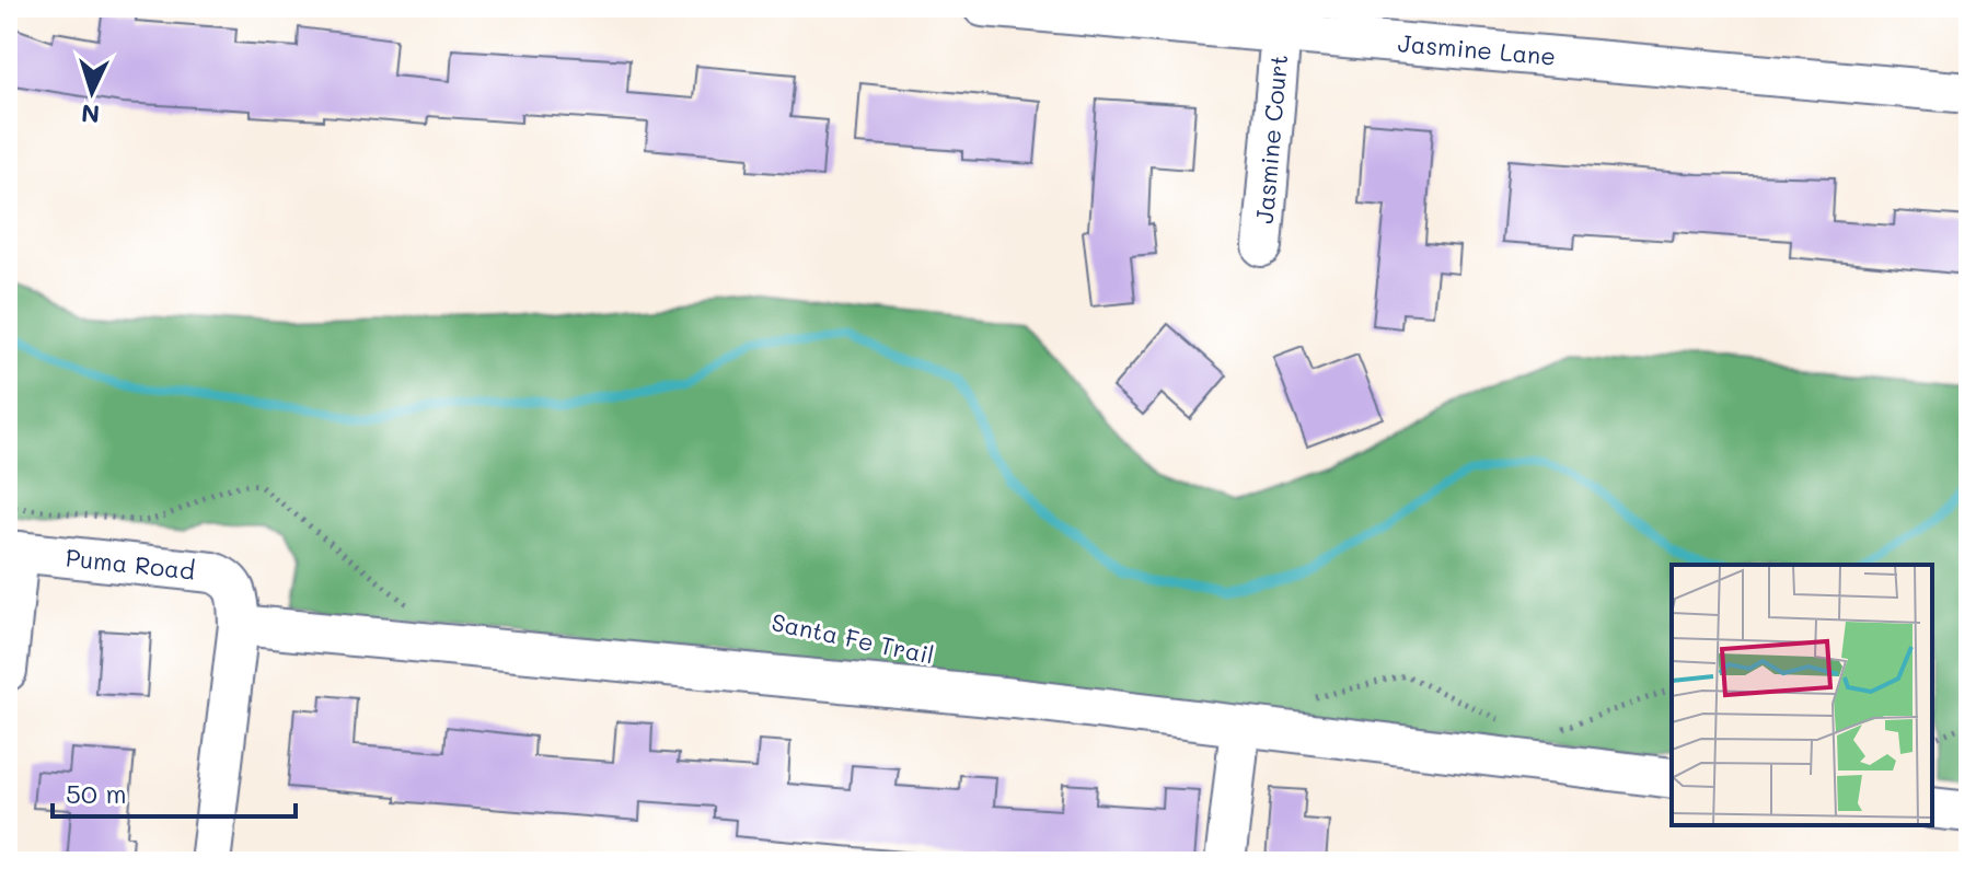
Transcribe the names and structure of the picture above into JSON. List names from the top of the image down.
{
  "streets": {
    "street": ["Jasmine Lane", "Jasmine Court", "Puma Road"]
  },
  "crossings": [
    ["Jasmine Lane", "Jasmine Court"]
  ],
  "scale_bar": "50 m",
  "north": "bottom"
}
